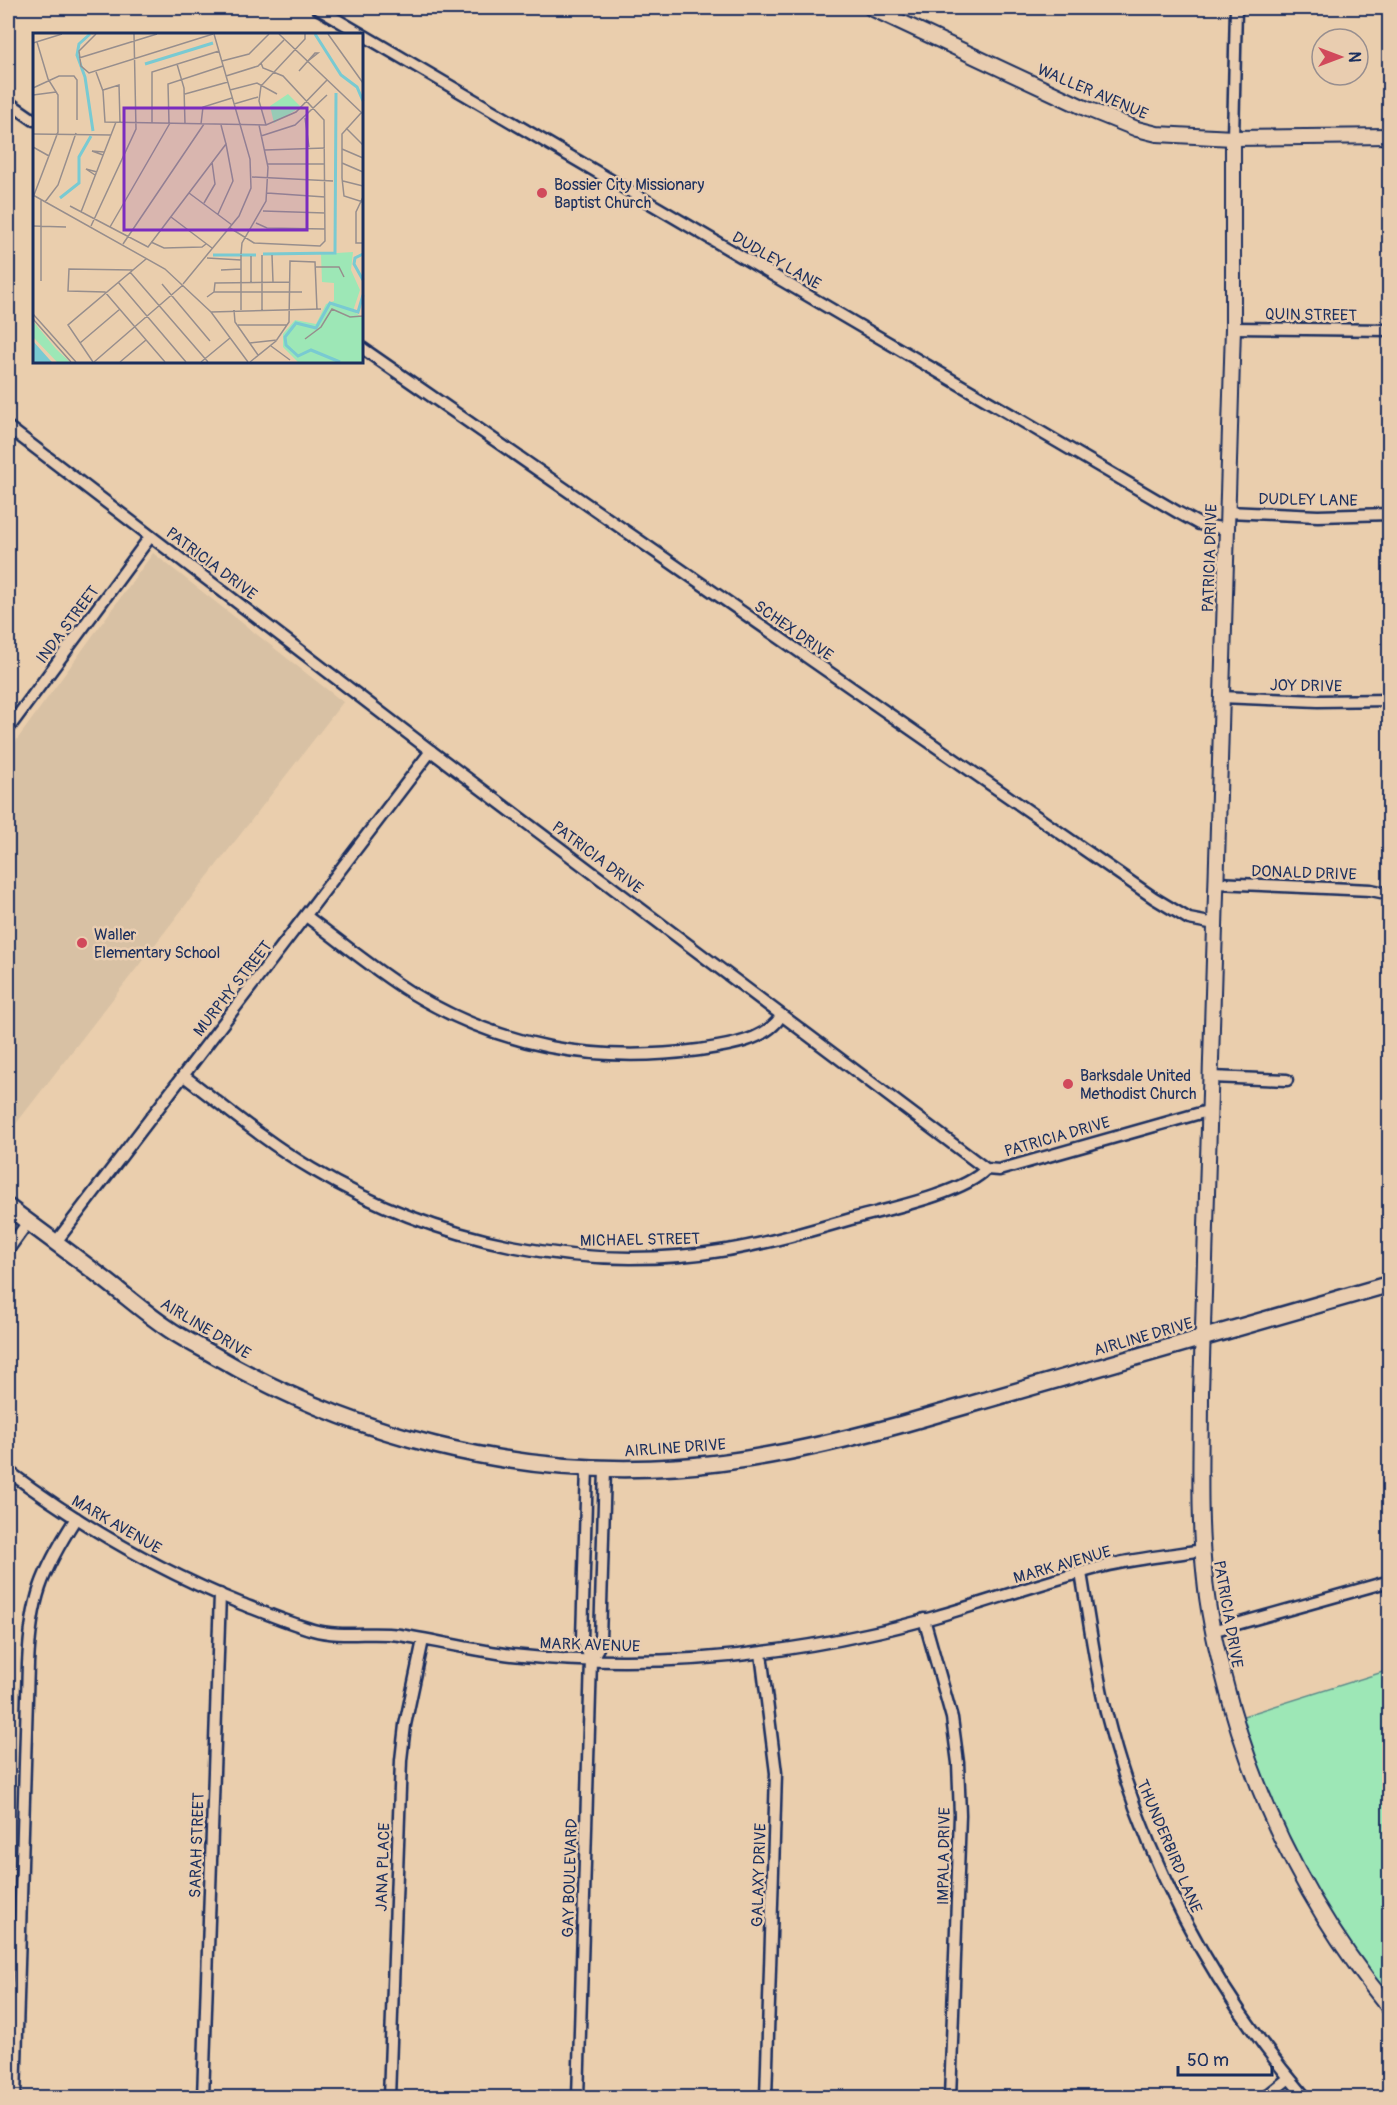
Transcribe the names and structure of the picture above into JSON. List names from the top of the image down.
{
  "streets": {
    "main road": ["AIRLINE DRIVE"],
    "street": [
      "WALLER AVENUE",
      "DUDLEY LANE",
      "QUIN STREET",
      "PATRICIA DRIVE",
      "INDA STREET",
      "SCHEX DRIVE",
      "JOY DRIVE",
      "DONALD DRIVE",
      "MURPHY STREET",
      "MICHAEL STREET",
      "MARK AVENUE",
      "SARAH STREET",
      "THUNDERBIRD LANE",
      "IMPALA DRIVE",
      "JANA PLACE",
      "GALAXY DRIVE",
      "GAY BOULEVARD"
    ]
  },
  "crossings": [
    ["WALLER AVENUE", "PATRICIA DRIVE"],
    ["DUDLEY LANE", "PATRICIA DRIVE"],
    ["QUIN STREET", "PATRICIA DRIVE"],
    ["PATRICIA DRIVE", "INDA STREET"],
    ["PATRICIA DRIVE", "SCHEX DRIVE"],
    ["PATRICIA DRIVE", "JOY DRIVE"],
    ["PATRICIA DRIVE", "DONALD DRIVE"],
    ["PATRICIA DRIVE", "MURPHY STREET"],
    ["PATRICIA DRIVE", "MICHAEL STREET"],
    ["PATRICIA DRIVE", "AIRLINE DRIVE"],
    ["PATRICIA DRIVE", "MARK AVENUE"],
    ["MURPHY STREET", "MICHAEL STREET"],
    ["MURPHY STREET", "AIRLINE DRIVE"],
    ["AIRLINE DRIVE", "GAY BOULEVARD"],
    ["MARK AVENUE", "SARAH STREET"],
    ["MARK AVENUE", "THUNDERBIRD LANE"],
    ["MARK AVENUE", "IMPALA DRIVE"],
    ["MARK AVENUE", "JANA PLACE"],
    ["MARK AVENUE", "GALAXY DRIVE"],
    ["MARK AVENUE", "GAY BOULEVARD"]
  ],
  "places": ["Bossier City Missionary Baptist Church", "Waller Elementary School", "Barksdale United Methodist Church"],
  "scale_bar": "50 m",
  "north": "right"
}
